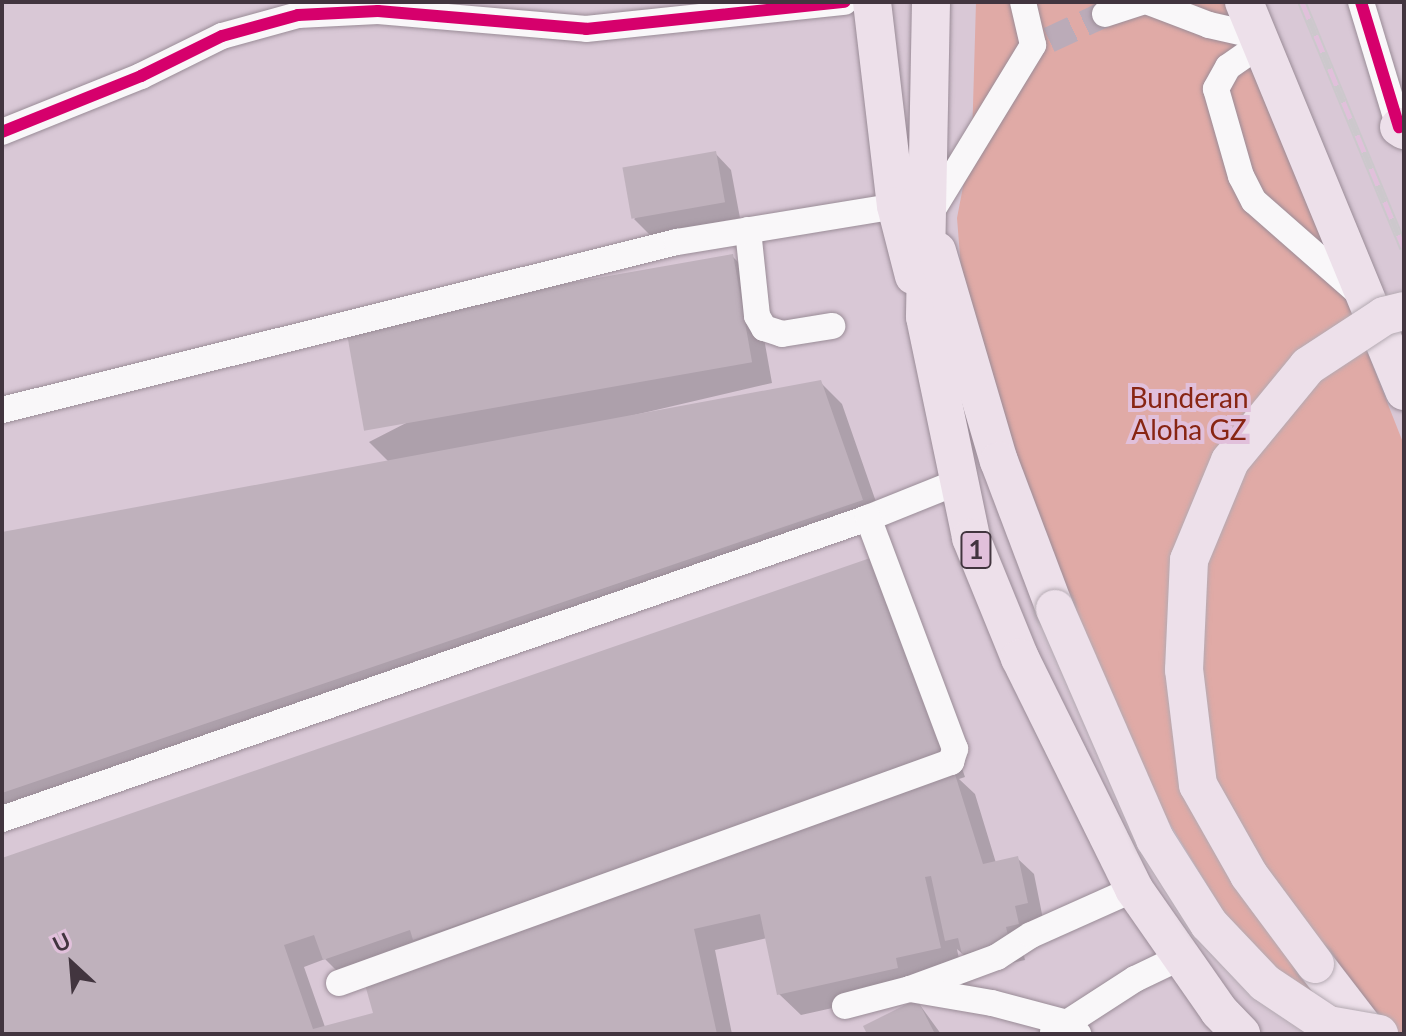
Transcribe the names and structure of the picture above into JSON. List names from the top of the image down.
{
  "streets": {
    "highway": ["1"]
  },
  "parks": ["Bunderan Aloha GZ"],
  "north": "top left"
}
